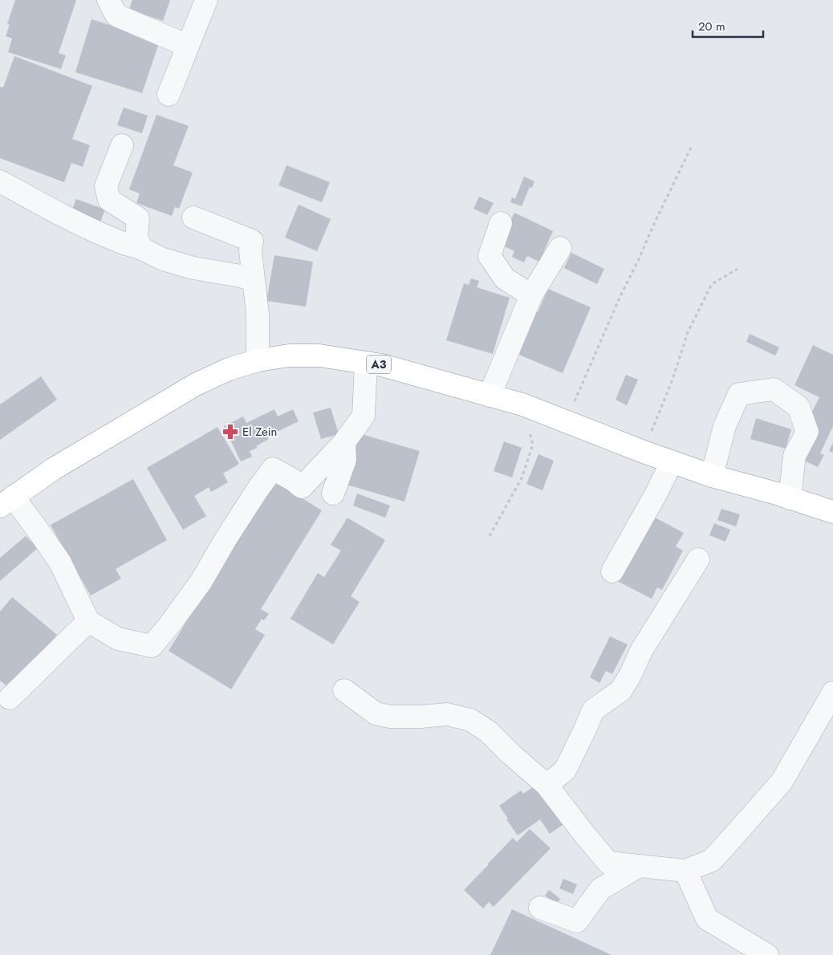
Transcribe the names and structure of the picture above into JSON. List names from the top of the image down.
{
  "streets": {
    "highway": ["A3"]
  },
  "places": {
    "pharmacy": ["El Zein"]
  },
  "scale_bar": "20 m"
}
